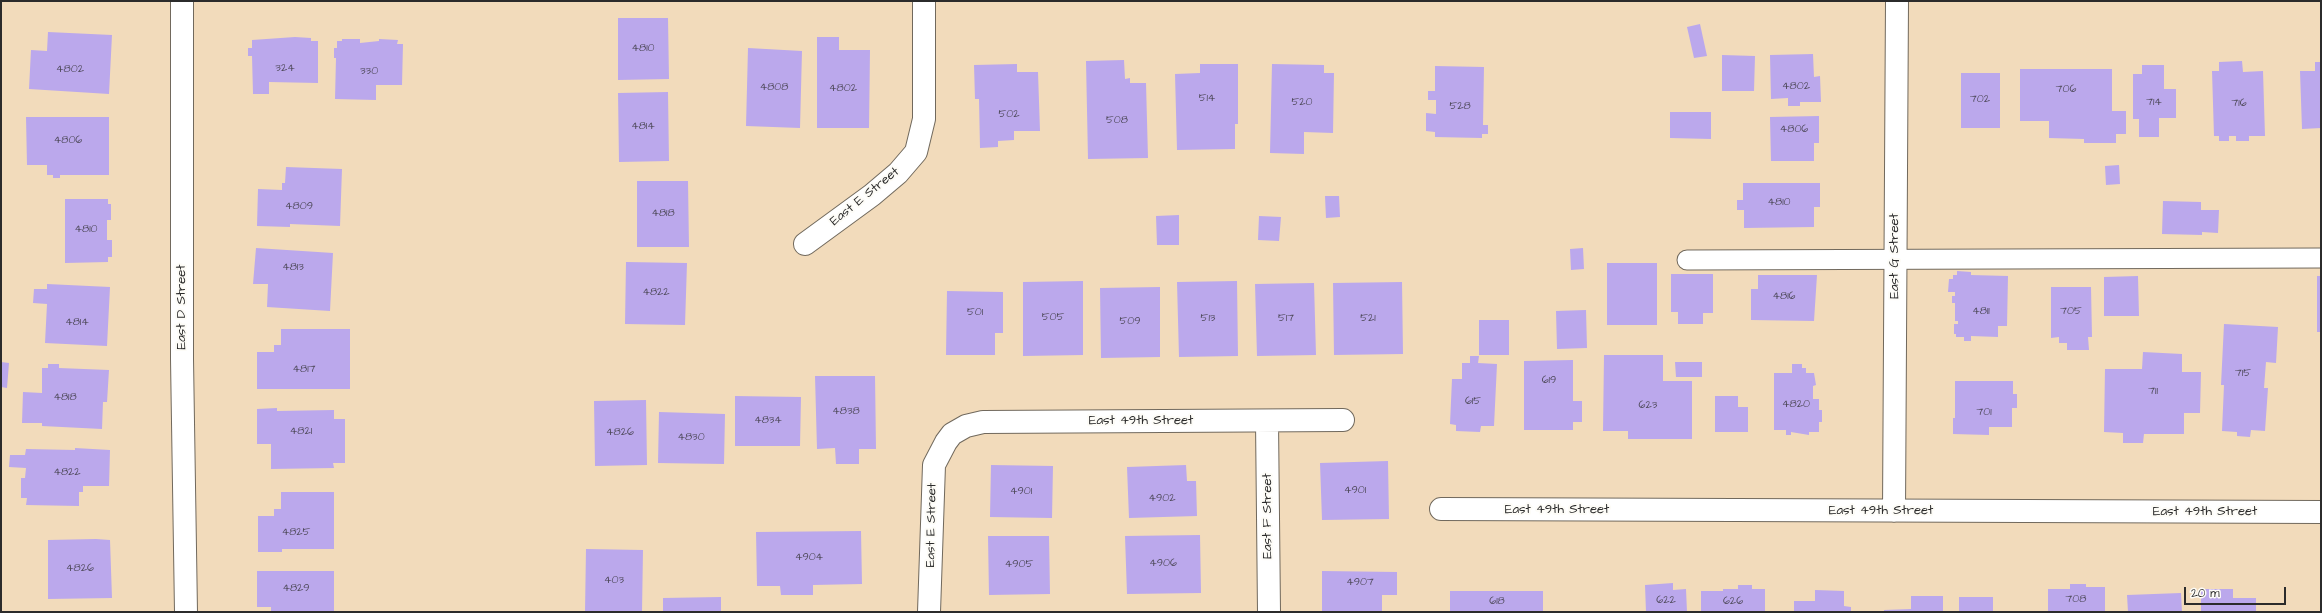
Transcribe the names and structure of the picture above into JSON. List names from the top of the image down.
{
  "streets": {
    "street": [
      "East E Street",
      "East G Street",
      "East D Street",
      "East 49th Street",
      "East F Street"
    ]
  },
  "crossings": [
    ["East E Street", "East 49th Street"],
    ["East G Street", "East 49th Street"],
    ["East 49th Street", "East F Street"]
  ],
  "house_numbers": [
    "4810",
    "324",
    "4802",
    "330",
    "4802",
    "4808",
    "4802",
    "706",
    "514",
    "702",
    "520",
    "714",
    "716",
    "528",
    "502",
    "508",
    "4814",
    "4806",
    "4806",
    "4810",
    "4809",
    "4818",
    "4810",
    "4813",
    "4822",
    "4816",
    "4811",
    "705",
    "501",
    "505",
    "513",
    "517",
    "521",
    "509",
    "4814",
    "4817",
    "715",
    "619",
    "711",
    "4818",
    "615",
    "4820",
    "623",
    "4838",
    "701",
    "4834",
    "4821",
    "4826",
    "4830",
    "4822",
    "4901",
    "4901",
    "4902",
    "4825",
    "4904",
    "4906",
    "4905",
    "4826",
    "403",
    "4907",
    "4829",
    "708",
    "622",
    "618",
    "626"
  ],
  "scale_bar": "20 m"
}
